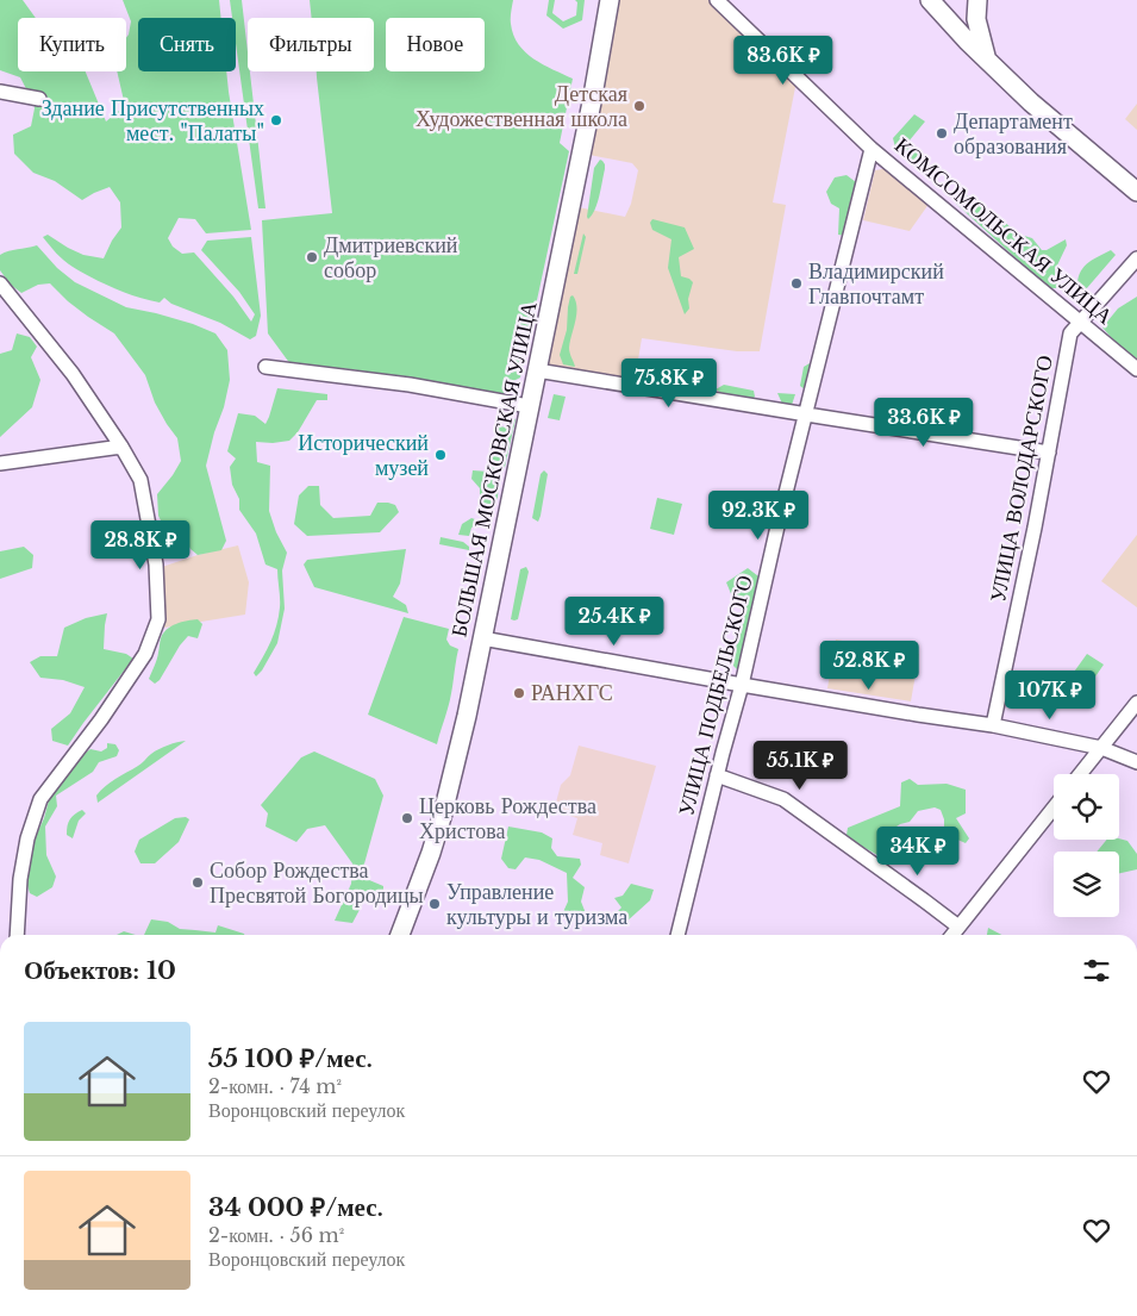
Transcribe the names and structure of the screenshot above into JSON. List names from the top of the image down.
{
  "streets": {
    "main road": ["БОЛЬШАЯ МОСКОВСКАЯ УЛИЦА"],
    "street": ["КОМСОМОЛЬСКАЯ УЛИЦА", "УЛИЦА ВОЛОДАРСКОГО", "УЛИЦА ПОДБЕЛЬСКОГО"]
  },
  "crossings": [
    ["КОМСОМОЛЬСКАЯ УЛИЦА", "УЛИЦА ВОЛОДАРСКОГО"],
    ["КОМСОМОЛЬСКАЯ УЛИЦА", "УЛИЦА ПОДБЕЛЬСКОГО"]
  ],
  "places": [
    "Детская Художественная школа",
    "Здание Присутственных мест. \"Палаты\"",
    "Департамент образования",
    "Дмитриевский собор",
    "Владимирский Главпочтамт",
    "Исторический музей",
    "РАНХГС",
    "Церковь Рождества Христова",
    "Собор Рождества Пресвятой Богородицы",
    "Управление культуры и туризма"
  ],
  "page": {
    "chip": [
      "Купить",
      "Снять",
      "Фильтры",
      "Новое"
    ],
    "price": [
      "83.6K ₽",
      "75.8K ₽",
      "33.6K ₽",
      "92.3K ₽",
      "28.8K ₽",
      "25.4K ₽",
      "52.8K ₽",
      "107K ₽",
      "55.1K ₽",
      "34K ₽"
    ],
    "heading": "Объектов: 10",
    "list": [
      {
        "name": "55 100 ₽/мес.",
        "note": "2-комн. · 74 m² · Воронцовский переулок"
      },
      {
        "name": "34 000 ₽/мес.",
        "note": "2-комн. · 56 m² · Воронцовский переулок"
      }
    ]
  }
}
